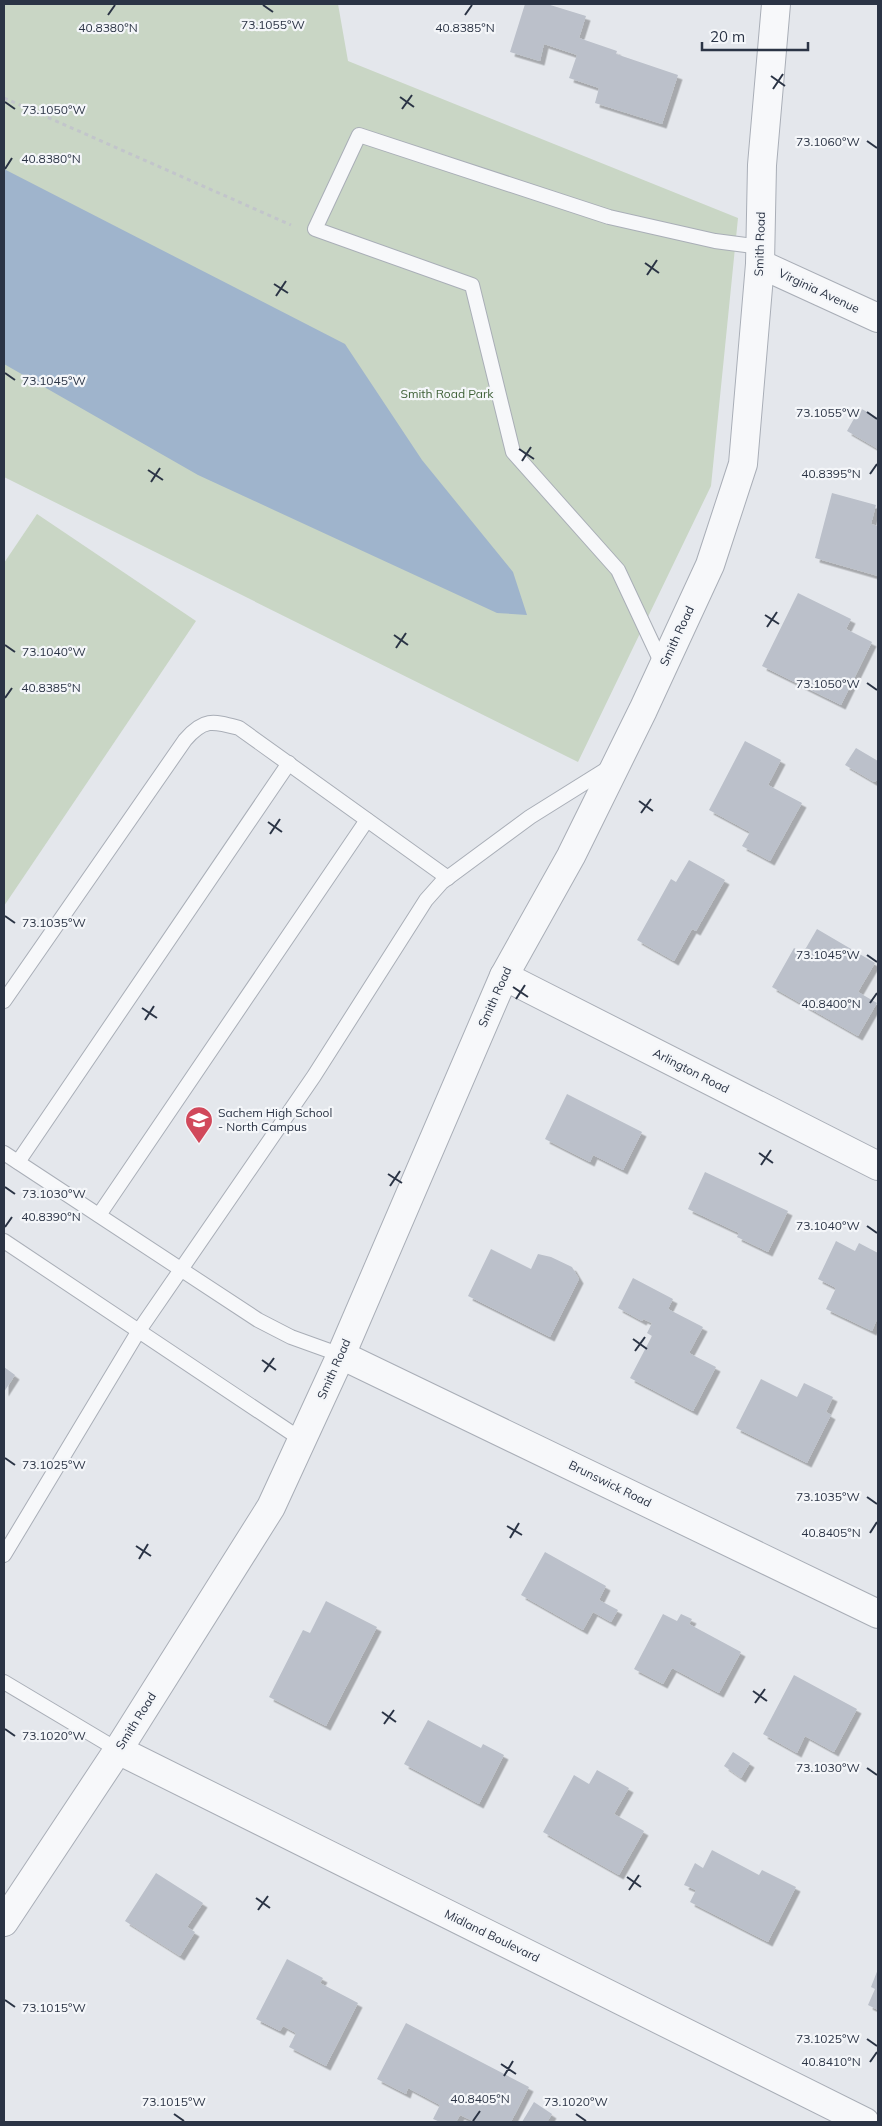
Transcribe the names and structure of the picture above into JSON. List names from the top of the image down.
{
  "streets": {
    "street": [
      "Smith Road",
      "Virginia Avenue",
      "Arlington Road",
      "Brunswick Road",
      "Midland Boulevard"
    ]
  },
  "crossings": [
    ["Smith Road", "Virginia Avenue"],
    ["Smith Road", "Arlington Road"],
    ["Smith Road", "Brunswick Road"],
    ["Smith Road", "Midland Boulevard"]
  ],
  "parks": ["Smith Road Park"],
  "places": {
    "school or university": ["Sachem High School - North Campus"]
  },
  "scale_bar": "20 m",
  "coordinates": [
    "73.1055°W",
    "40.8380°N",
    "40.8385°N",
    "73.1050°W",
    "73.1060°W",
    "73.1045°W",
    "40.8395°N",
    "73.1040°W",
    "73.1035°W",
    "40.8400°N",
    "73.1030°W",
    "40.8390°N",
    "73.1025°W",
    "40.8405°N",
    "73.1020°W",
    "73.1015°W",
    "40.8410°N"
  ]
}
